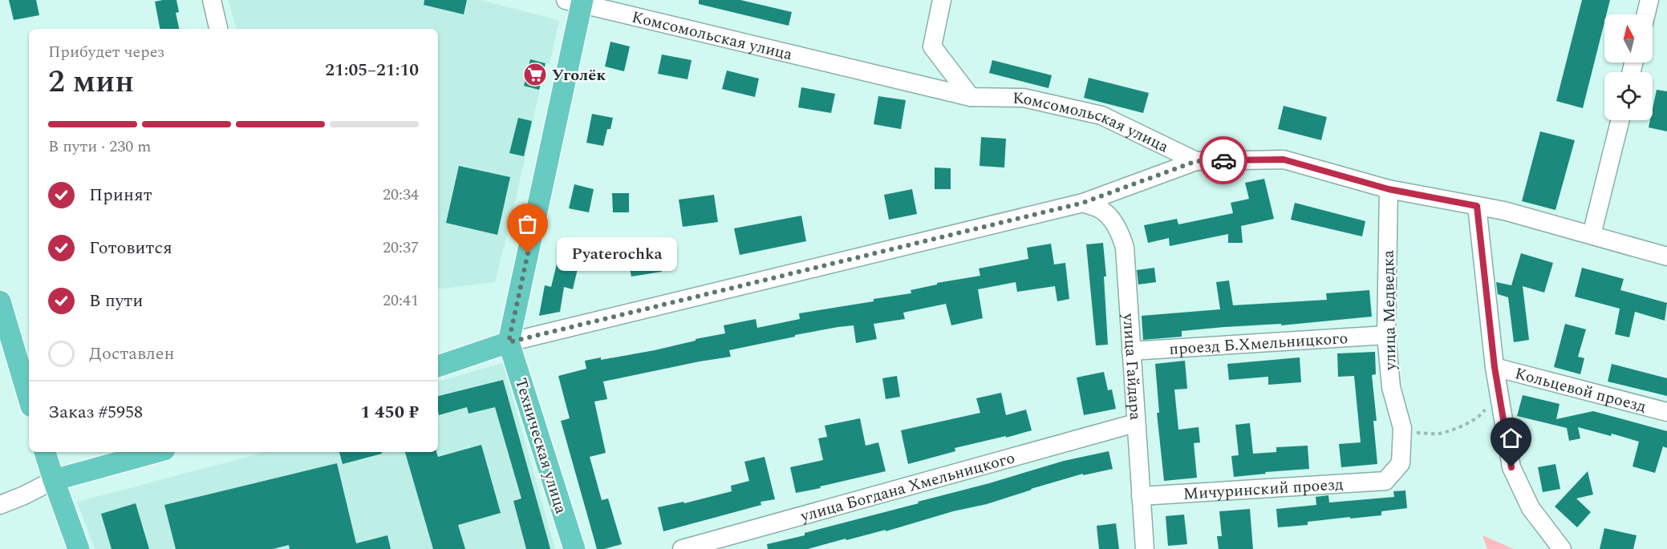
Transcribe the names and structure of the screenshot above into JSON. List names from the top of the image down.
{
  "streets": {
    "main road": ["Техническая улица"],
    "street": [
      "Комсомольская улица",
      "улица Медведка",
      "проезд Б.Хмельницкого",
      "улица Гайдара",
      "Кольцевой проезд",
      "улица Богдана Хмельницкого",
      "Мичуринский проезд"
    ]
  },
  "crossings": [
    ["Комсомольская улица", "улица Медведка"],
    ["улица Медведка", "проезд Б.Хмельницкого"],
    ["улица Медведка", "Мичуринский проезд"],
    ["проезд Б.Хмельницкого", "улица Гайдара"],
    ["улица Гайдара", "улица Богдана Хмельницкого"],
    ["улица Гайдара", "Мичуринский проезд"]
  ],
  "places": {
    "supermarket": ["Уголёк"],
    "other": ["Pyaterochka"]
  },
  "north": "top",
  "page": {
    "heading": ["2 мин", "Прибудет через", "21:05–21:10"],
    "panel": ["Заказ #5958", "1 450 ₽"],
    "bar": "В пути · 230 m",
    "list": [
      ["Принят", "20:34"],
      ["Готовится", "20:37"],
      ["В пути", "20:41"],
      "Доставлен"
    ],
    "bubble": "Pyaterochka"
  }
}
